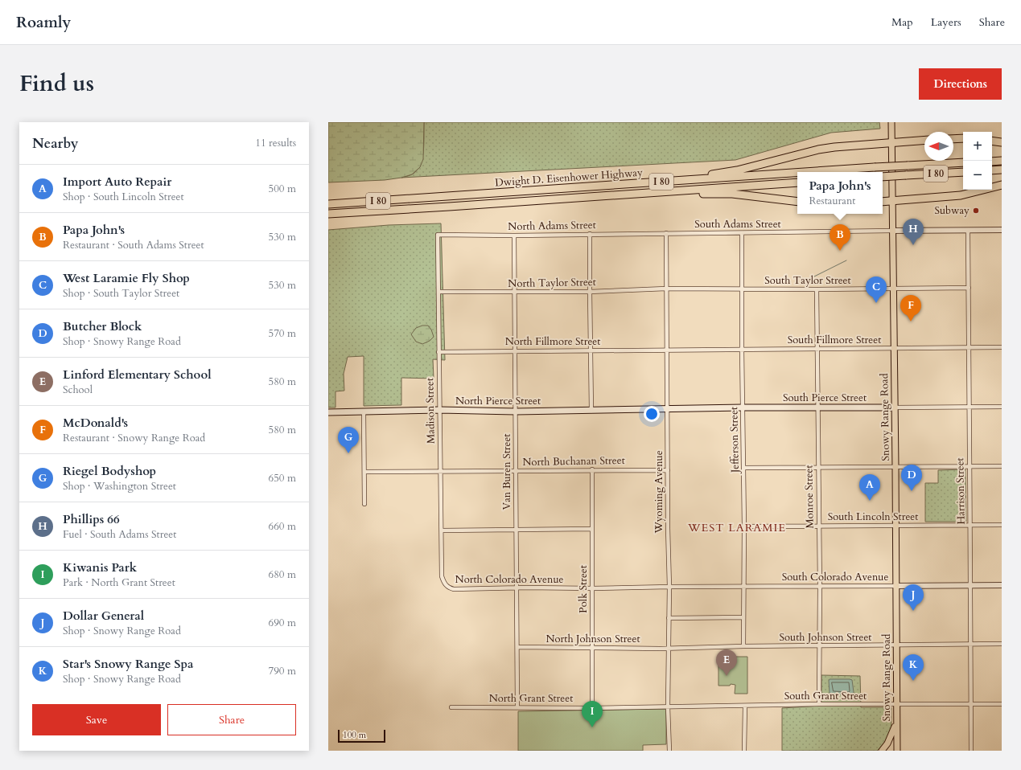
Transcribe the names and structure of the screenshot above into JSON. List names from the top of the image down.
{
  "streets": {
    "highway": ["I 80", "Dwight D. Eisenhower Highway"],
    "main road": ["South Pierce Street", "North Pierce Street", "Snowy Range Road"],
    "street": [
      "South Adams Street",
      "North Adams Street",
      "South Taylor Street",
      "North Taylor Street",
      "South Fillmore Street",
      "North Fillmore Street",
      "Madison Street",
      "Jefferson Street",
      "North Buchanan Street",
      "Van Buren Street",
      "Harrison Street",
      "Wyoming Avenue",
      "Monroe Street",
      "South Lincoln Street",
      "South Colorado Avenue",
      "North Colorado Avenue",
      "Polk Street",
      "South Johnson Street",
      "North Johnson Street",
      "South Grant Street",
      "North Grant Street"
    ]
  },
  "crossings": [
    ["South Adams Street", "North Adams Street"],
    ["South Adams Street", "Snowy Range Road"],
    ["South Adams Street", "Jefferson Street"],
    ["South Adams Street", "Harrison Street"],
    ["South Adams Street", "Wyoming Avenue"],
    ["North Adams Street", "Madison Street"],
    ["North Adams Street", "Van Buren Street"],
    ["North Adams Street", "Wyoming Avenue"],
    ["South Taylor Street", "North Taylor Street"],
    ["South Taylor Street", "Snowy Range Road"],
    ["South Taylor Street", "Jefferson Street"],
    ["South Taylor Street", "Harrison Street"],
    ["South Taylor Street", "Wyoming Avenue"],
    ["South Taylor Street", "Monroe Street"],
    ["North Taylor Street", "Madison Street"],
    ["North Taylor Street", "Van Buren Street"],
    ["North Taylor Street", "Wyoming Avenue"],
    ["South Fillmore Street", "North Fillmore Street"],
    ["South Fillmore Street", "Snowy Range Road"],
    ["South Fillmore Street", "Jefferson Street"],
    ["South Fillmore Street", "Harrison Street"],
    ["South Fillmore Street", "Wyoming Avenue"],
    ["South Fillmore Street", "Monroe Street"],
    ["North Fillmore Street", "Madison Street"],
    ["North Fillmore Street", "Van Buren Street"],
    ["North Fillmore Street", "Wyoming Avenue"],
    ["South Pierce Street", "North Pierce Street"],
    ["South Pierce Street", "Snowy Range Road"],
    ["South Pierce Street", "Jefferson Street"],
    ["South Pierce Street", "Harrison Street"],
    ["South Pierce Street", "Wyoming Avenue"],
    ["South Pierce Street", "Monroe Street"],
    ["North Pierce Street", "Madison Street"],
    ["North Pierce Street", "Van Buren Street"],
    ["North Pierce Street", "Wyoming Avenue"],
    ["Madison Street", "North Buchanan Street"],
    ["Madison Street", "North Colorado Avenue"],
    ["Snowy Range Road", "South Lincoln Street"],
    ["Snowy Range Road", "South Colorado Avenue"],
    ["Snowy Range Road", "South Johnson Street"],
    ["Snowy Range Road", "South Grant Street"],
    ["Jefferson Street", "South Lincoln Street"],
    ["Jefferson Street", "South Colorado Avenue"],
    ["Jefferson Street", "South Johnson Street"],
    ["North Buchanan Street", "Van Buren Street"],
    ["North Buchanan Street", "Wyoming Avenue"],
    ["North Buchanan Street", "Polk Street"],
    ["Van Buren Street", "North Colorado Avenue"],
    ["Van Buren Street", "North Johnson Street"],
    ["Van Buren Street", "North Grant Street"],
    ["Harrison Street", "South Lincoln Street"],
    ["Harrison Street", "South Colorado Avenue"],
    ["Harrison Street", "South Johnson Street"],
    ["Harrison Street", "South Grant Street"],
    ["Wyoming Avenue", "South Colorado Avenue"],
    ["Wyoming Avenue", "North Colorado Avenue"],
    ["Wyoming Avenue", "South Johnson Street"],
    ["Wyoming Avenue", "North Johnson Street"],
    ["Wyoming Avenue", "South Grant Street"],
    ["Wyoming Avenue", "North Grant Street"],
    ["Monroe Street", "South Lincoln Street"],
    ["Monroe Street", "South Colorado Avenue"],
    ["Monroe Street", "South Johnson Street"],
    ["Monroe Street", "South Grant Street"],
    ["South Colorado Avenue", "North Colorado Avenue"],
    ["North Colorado Avenue", "Polk Street"],
    ["Polk Street", "North Johnson Street"],
    ["Polk Street", "North Grant Street"],
    ["South Johnson Street", "North Johnson Street"],
    ["South Grant Street", "North Grant Street"]
  ],
  "districts": ["WEST LARAMIE"],
  "places": ["Subway"],
  "scale_bar": "100 m",
  "north": "left",
  "page": {
    "header": "Roamly",
    "nav": ["Map", "Layers", "Share"],
    "title": "Find us",
    "buttons": [
      "Directions",
      ["Save", "Share"]
    ],
    "heading": ["Nearby", "11 results"],
    "map_buttons": ["+", "−"],
    "list": [
      {
        "mark": "A",
        "name": "Import Auto Repair",
        "note": "Shop · South Lincoln Street",
        "value": "500 m"
      },
      {
        "mark": "B",
        "name": "Papa John's",
        "note": "Restaurant · South Adams Street",
        "value": "530 m"
      },
      {
        "mark": "C",
        "name": "West Laramie Fly Shop",
        "note": "Shop · South Taylor Street",
        "value": "530 m"
      },
      {
        "mark": "D",
        "name": "Butcher Block",
        "note": "Shop · Snowy Range Road",
        "value": "570 m"
      },
      {
        "mark": "E",
        "name": "Linford Elementary School",
        "note": "School",
        "value": "580 m"
      },
      {
        "mark": "F",
        "name": "McDonald's",
        "note": "Restaurant · Snowy Range Road",
        "value": "580 m"
      },
      {
        "mark": "G",
        "name": "Riegel Bodyshop",
        "note": "Shop · Washington Street",
        "value": "650 m"
      },
      {
        "mark": "H",
        "name": "Phillips 66",
        "note": "Fuel · South Adams Street",
        "value": "660 m"
      },
      {
        "mark": "I",
        "name": "Kiwanis Park",
        "note": "Park · North Grant Street",
        "value": "680 m"
      },
      {
        "mark": "J",
        "name": "Dollar General",
        "note": "Shop · Snowy Range Road",
        "value": "690 m"
      },
      {
        "mark": "K",
        "name": "Star's Snowy Range Spa",
        "note": "Shop · Snowy Range Road",
        "value": "790 m"
      }
    ],
    "popup": ["Papa John's", "Restaurant"],
    "pins": [
      "H",
      "B",
      "C",
      "F",
      "G",
      "D",
      "A",
      "J",
      "E",
      "K",
      "I"
    ],
    "scale": "100 m"
  }
}
